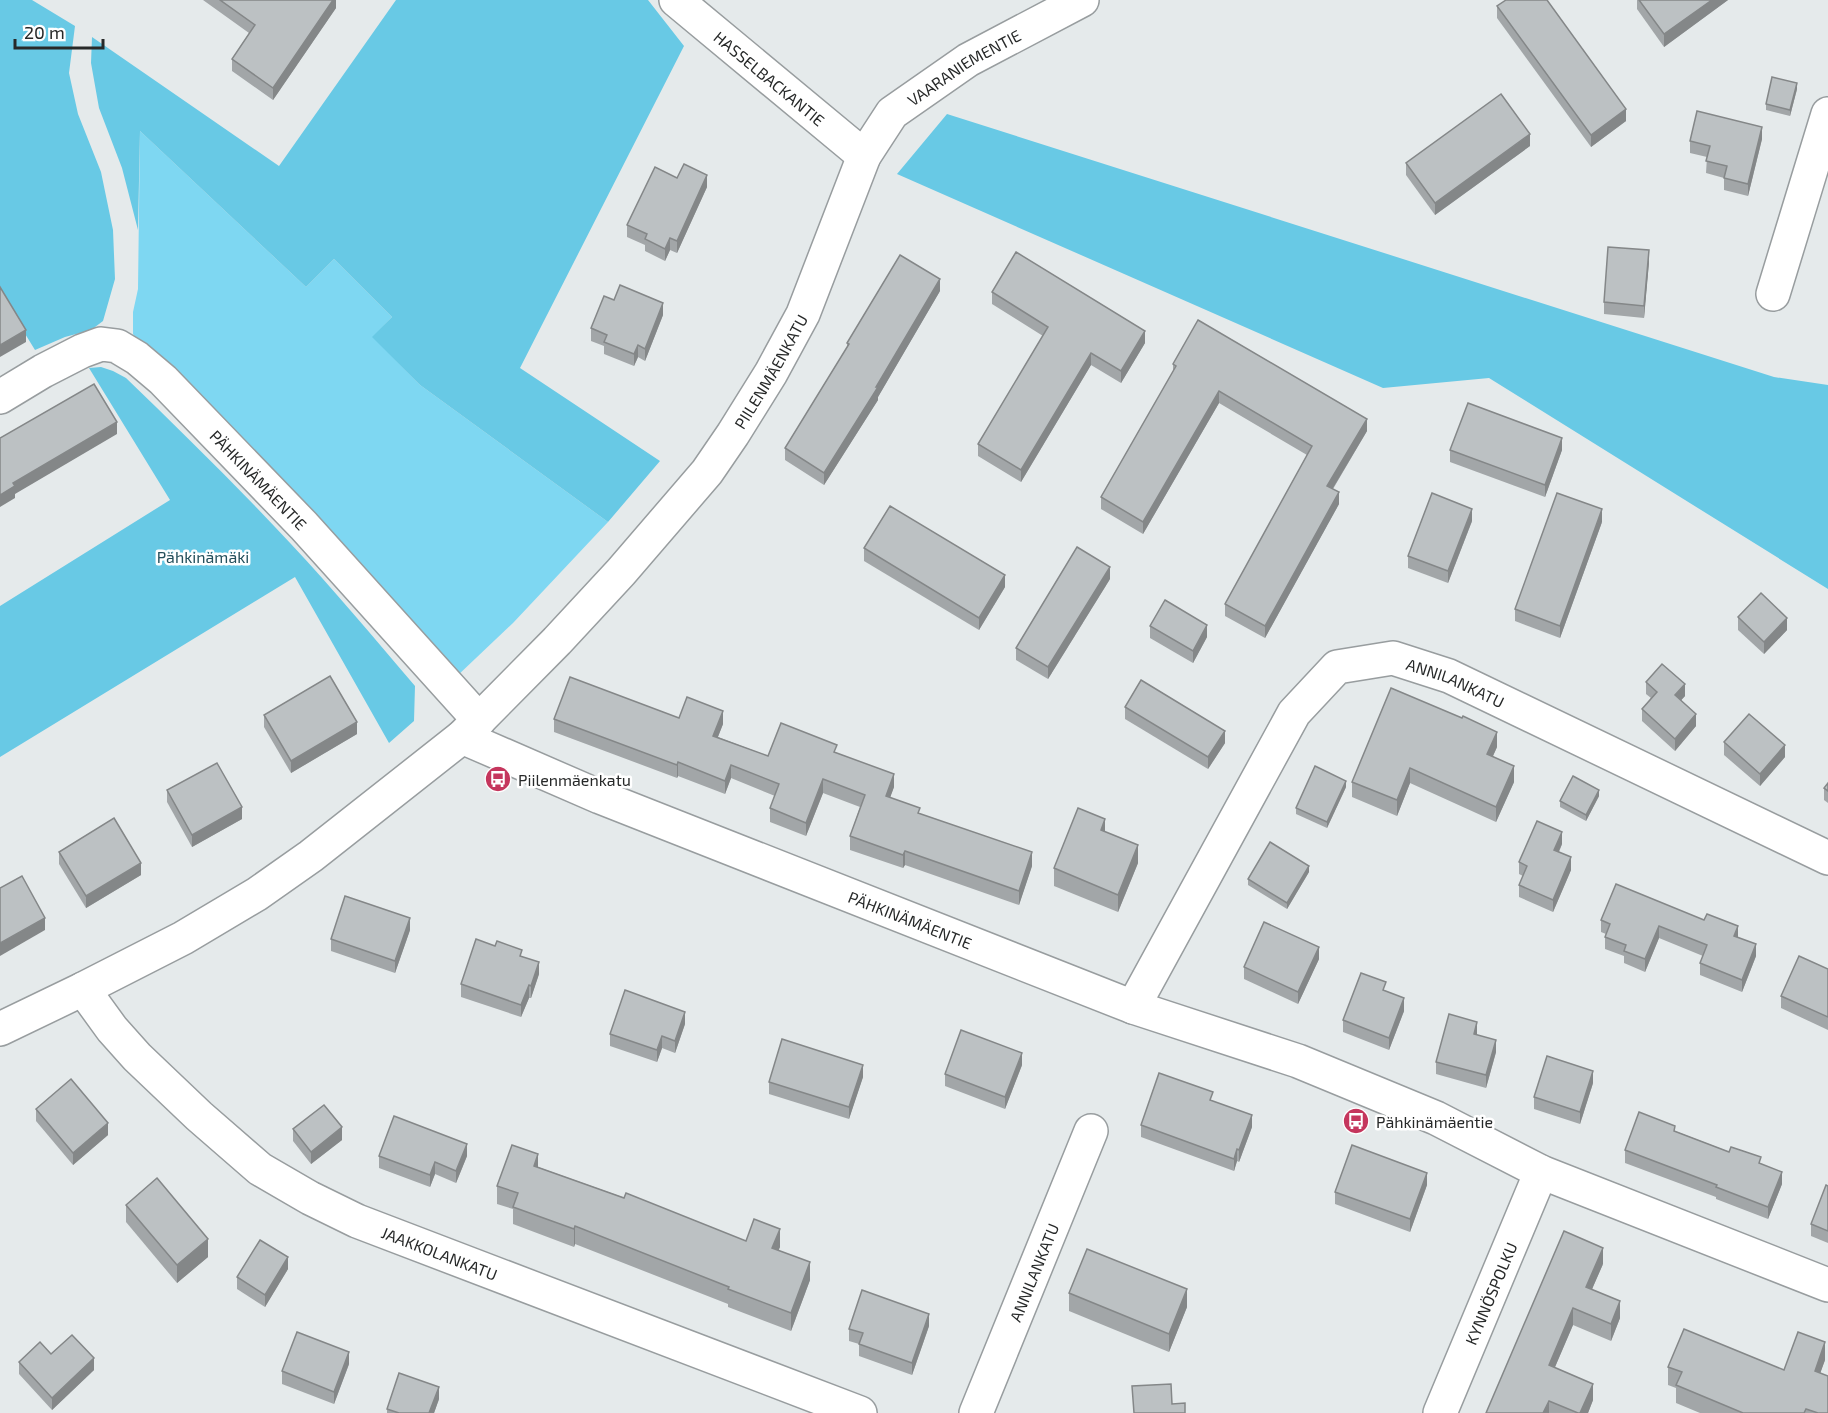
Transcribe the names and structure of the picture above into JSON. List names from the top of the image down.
{
  "streets": {
    "street": [
      "VAARANIEMENTIE",
      "HASSELBACKANTIE",
      "PIILENMÄENKATU",
      "PÄHKINÄMÄENTIE",
      "ANNILANKATU",
      "JAAKKOLANKATU",
      "KYNNÖSPOLKU"
    ]
  },
  "crossings": [
    ["VAARANIEMENTIE", "HASSELBACKANTIE"],
    ["VAARANIEMENTIE", "PIILENMÄENKATU"],
    ["HASSELBACKANTIE", "PIILENMÄENKATU"],
    ["PIILENMÄENKATU", "PÄHKINÄMÄENTIE"],
    ["PIILENMÄENKATU", "JAAKKOLANKATU"],
    ["PÄHKINÄMÄENTIE", "ANNILANKATU"],
    ["PÄHKINÄMÄENTIE", "KYNNÖSPOLKU"]
  ],
  "parks": ["Pähkinämäki"],
  "places": {
    "bus stop": ["Piilenmäenkatu", "Pähkinämäentie"]
  },
  "scale_bar": "20 m"
}
